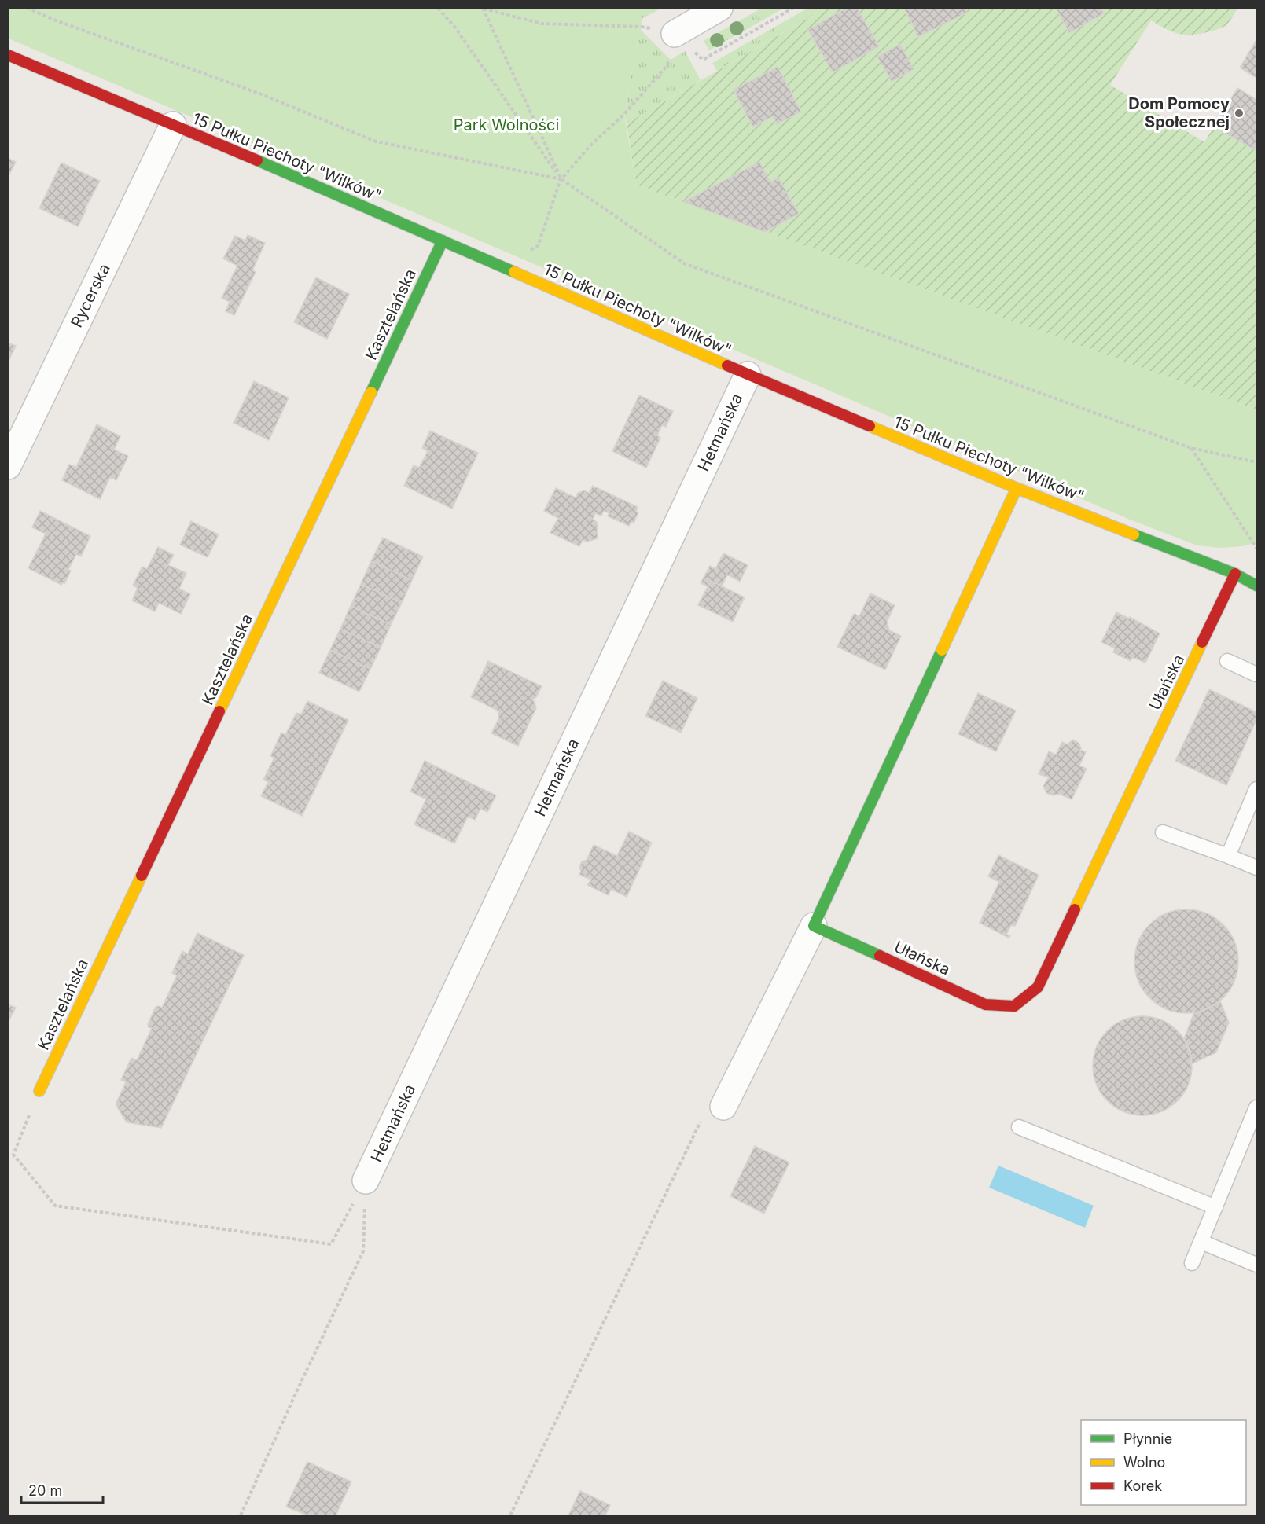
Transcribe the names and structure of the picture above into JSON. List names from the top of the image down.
{
  "streets": {
    "street": [
      "15 Pułku Piechoty \"Wilków\"",
      "Rycerska",
      "Kasztelańska",
      "Hetmańska",
      "Ułańska"
    ]
  },
  "crossings": [
    ["15 Pułku Piechoty \"Wilków\"", "Rycerska"],
    ["15 Pułku Piechoty \"Wilków\"", "Kasztelańska"],
    ["15 Pułku Piechoty \"Wilków\"", "Hetmańska"],
    ["15 Pułku Piechoty \"Wilków\"", "Ułańska"]
  ],
  "parks": ["Park Wolności"],
  "places": ["Dom Pomocy Społecznej"],
  "legend": ["Płynnie", "Wolno", "Korek"],
  "scale_bar": "20 m"
}
